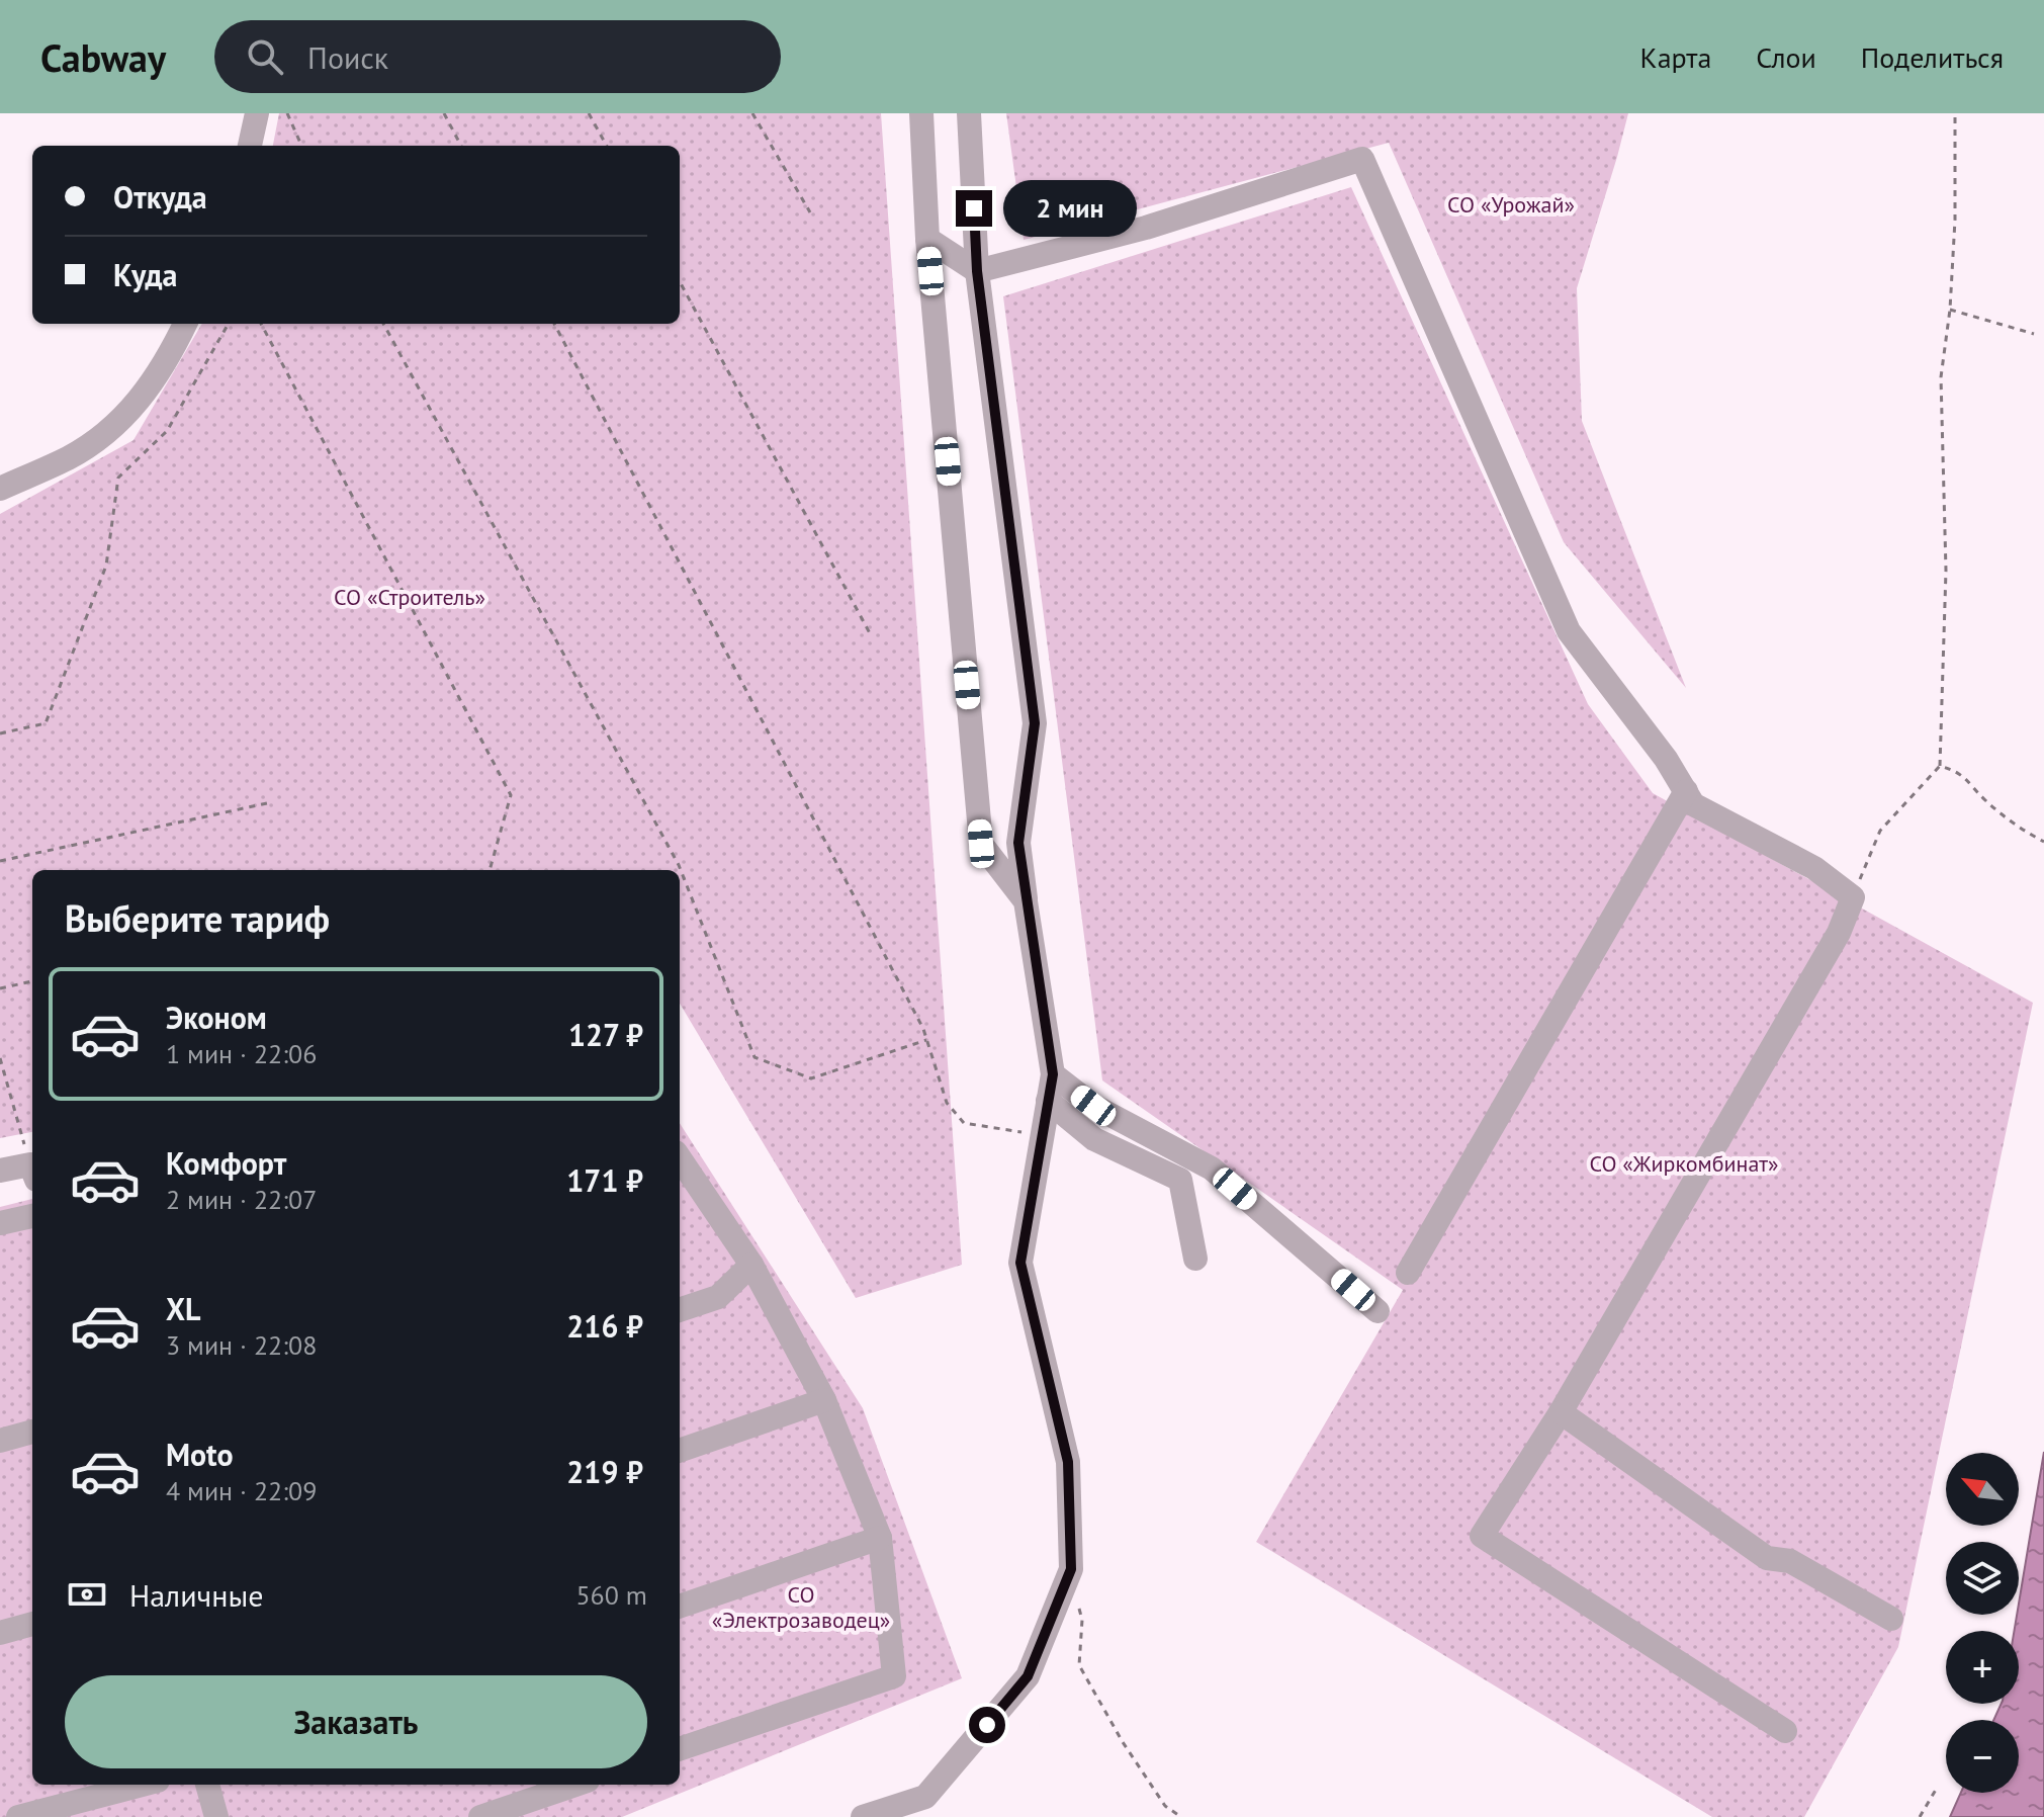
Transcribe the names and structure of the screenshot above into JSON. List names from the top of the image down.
{
  "parks": [
    "СО «Урожай»",
    "СО «Строитель»",
    "СО «Жиркомбинат»",
    "СО «Электрозаводец»"
  ],
  "north": "top left",
  "page": {
    "header": "Cabway",
    "search": "Поиск",
    "nav": ["Карта", "Слои", "Поделиться"],
    "banner": ["Откуда", "Куда"],
    "bubble": "2 мин",
    "heading": "Выберите тариф",
    "list": [
      {
        "name": "Эконом",
        "note": "1 мин · 22:06",
        "value": "127 ₽"
      },
      {
        "name": "Комфорт",
        "note": "2 мин · 22:07",
        "value": "171 ₽"
      },
      {
        "name": "XL",
        "note": "3 мин · 22:08",
        "value": "216 ₽"
      },
      {
        "name": "Moto",
        "note": "4 мин · 22:09",
        "value": "219 ₽"
      }
    ],
    "map_buttons": ["+", "−"],
    "pay": ["Наличные", "560 m"],
    "buttons": "Заказать"
  }
}
